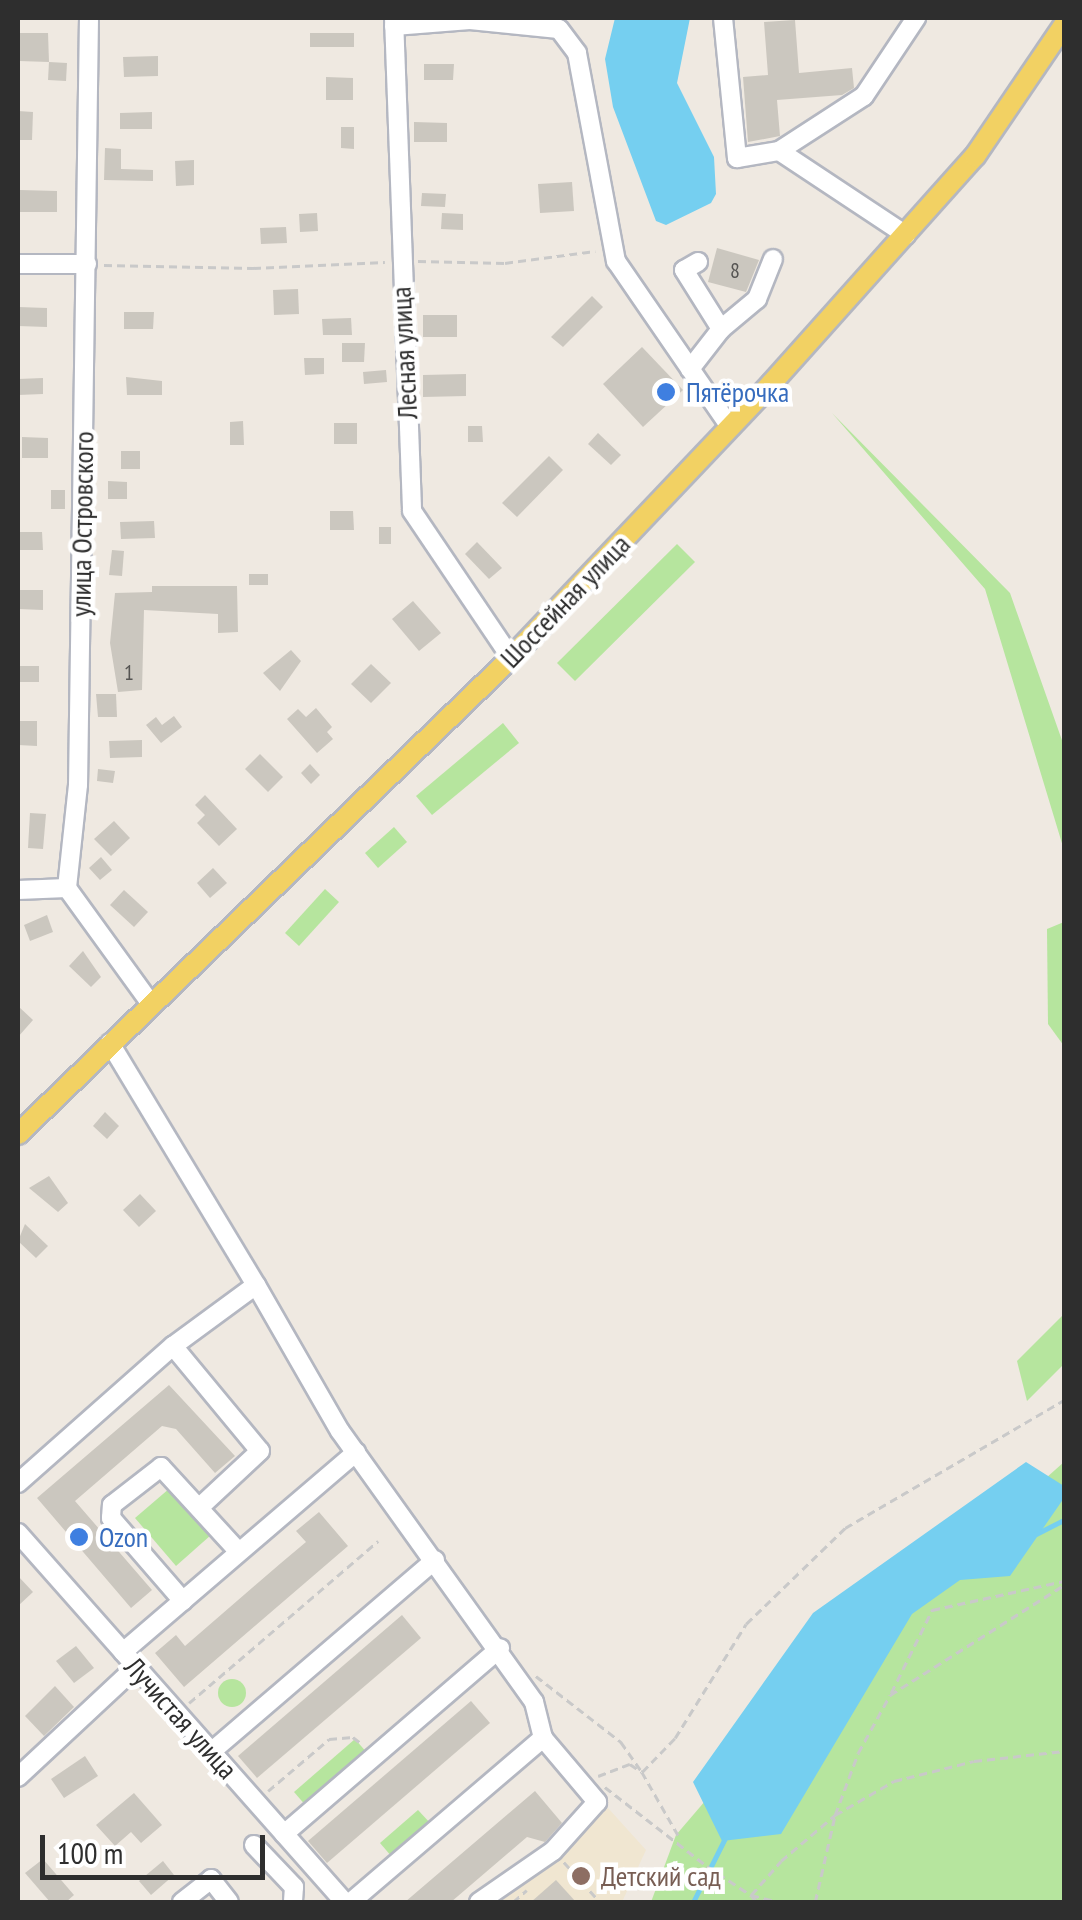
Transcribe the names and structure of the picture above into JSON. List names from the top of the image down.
{
  "streets": {
    "main road": ["Шоссейная улица"],
    "street": ["Лесная улица", "улица Островского", "Лучистая улица"]
  },
  "crossings": [
    ["Лесная улица", "Шоссейная улица"]
  ],
  "places": ["Пятёрочка", "Ozon", "Детский сад"],
  "house_numbers": ["8", "1"],
  "scale_bar": "100 m"
}
